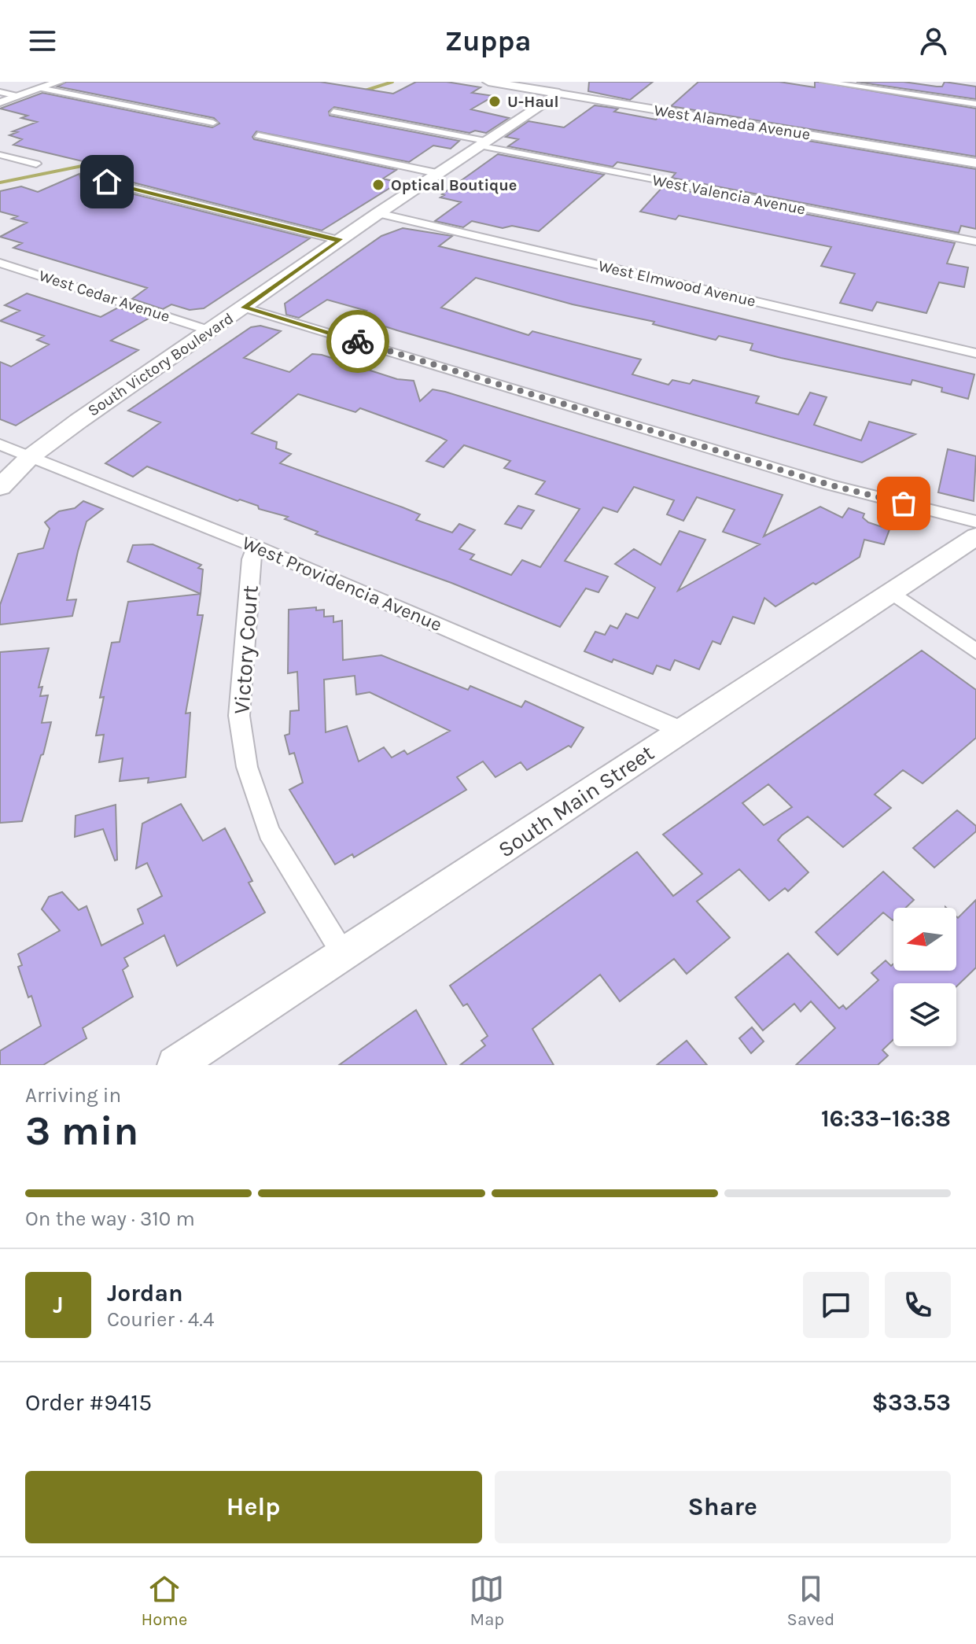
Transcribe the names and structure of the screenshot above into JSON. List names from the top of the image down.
{
  "streets": {
    "main road": ["West Alameda Avenue", "South Victory Boulevard", "South Main Street"],
    "street": [
      "West Valencia Avenue",
      "West Elmwood Avenue",
      "West Cedar Avenue",
      "West Providencia Avenue",
      "Victory Court"
    ]
  },
  "crossings": [
    ["West Alameda Avenue", "South Victory Boulevard"],
    ["West Valencia Avenue", "South Victory Boulevard"],
    ["West Elmwood Avenue", "South Victory Boulevard"],
    ["West Cedar Avenue", "South Victory Boulevard"],
    ["South Victory Boulevard", "West Providencia Avenue"],
    ["West Providencia Avenue", "Victory Court"],
    ["West Providencia Avenue", "South Main Street"],
    ["Victory Court", "South Main Street"]
  ],
  "places": ["U-Haul", "Optical Boutique"],
  "north": "left",
  "page": {
    "header": "Zuppa",
    "heading": ["3 min", "Arriving in", "16:33–16:38"],
    "panel": [
      "Jordan",
      "Courier · 4.4",
      "Order #9415",
      "$33.53"
    ],
    "bar": "On the way · 310 m",
    "round": "J",
    "buttons": ["Help", "Share"],
    "tabs": ["Home", "Map", "Saved"]
  }
}
